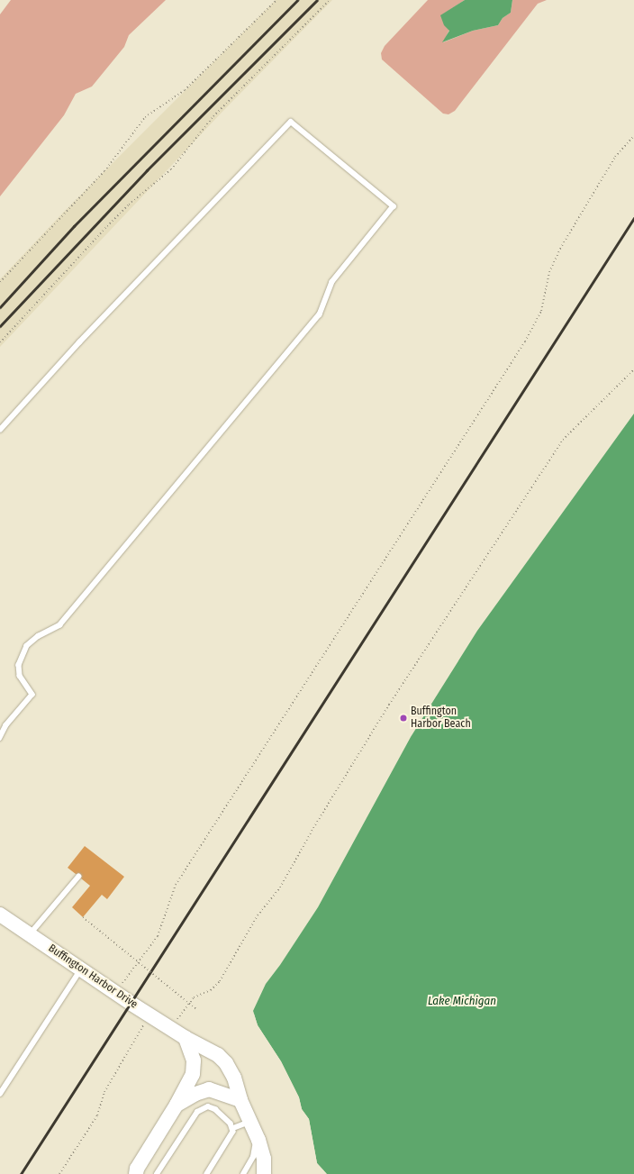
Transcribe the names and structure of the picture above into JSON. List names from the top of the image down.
{
  "streets": {
    "street": ["Buffington Harbor Drive"]
  },
  "water": ["Lake Michigan"],
  "places": ["Buffington Harbor Beach"]
}
